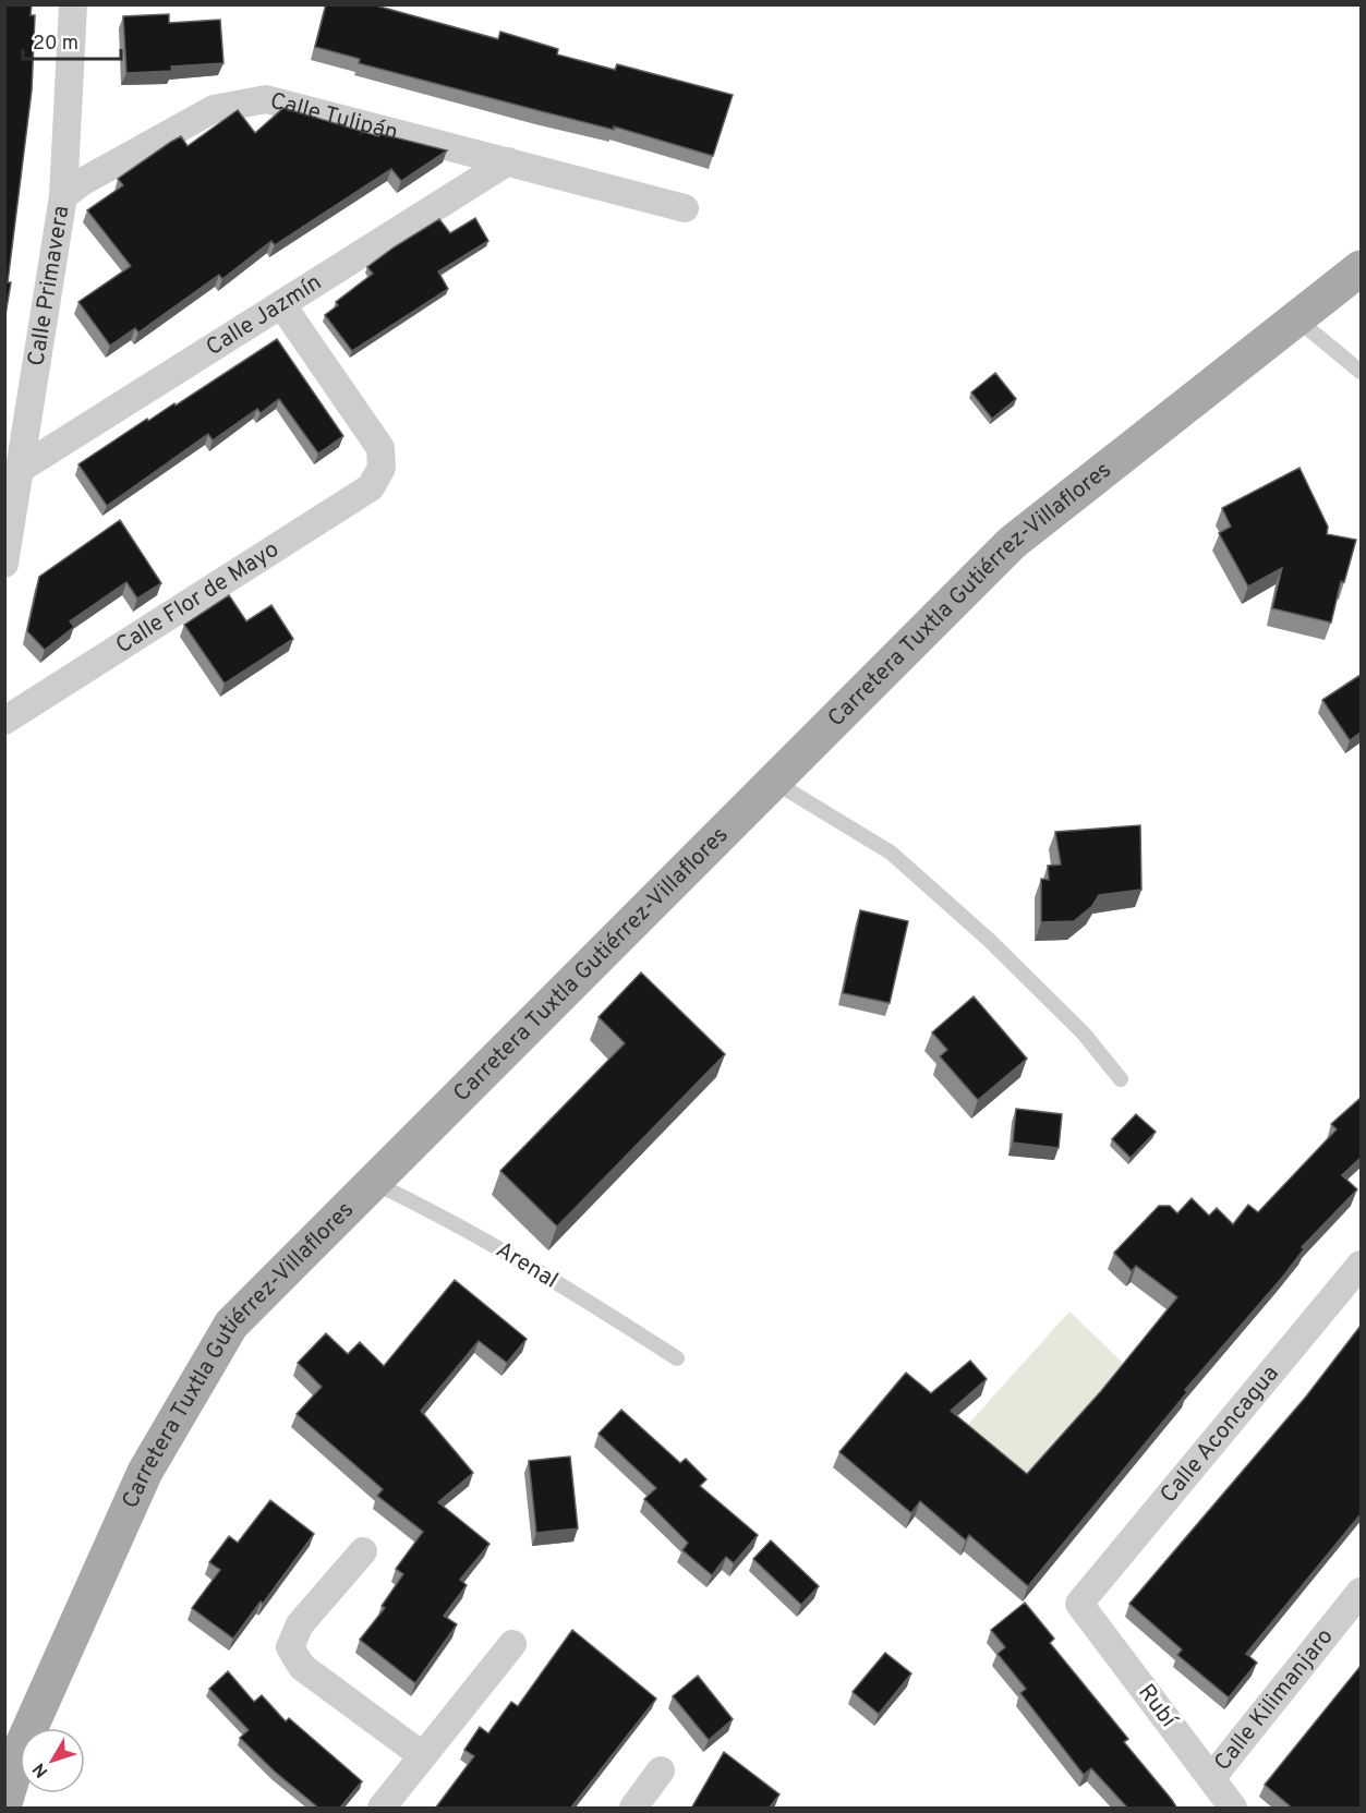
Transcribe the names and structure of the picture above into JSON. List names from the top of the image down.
{
  "streets": {
    "main road": ["Carretera Tuxtla Gutiérrez-Villaflores"],
    "street": [
      "Calle Tulipán",
      "Calle Primavera",
      "Calle Jazmín",
      "Calle Flor de Mayo",
      "Calle Aconcagua",
      "Calle Kilimanjaro",
      "Rubí"
    ],
    "lane": ["Arenal"]
  },
  "crossings": [
    ["Calle Tulipán", "Calle Primavera"],
    ["Calle Tulipán", "Calle Jazmín"],
    ["Calle Primavera", "Calle Jazmín"],
    ["Calle Jazmín", "Calle Flor de Mayo"],
    ["Carretera Tuxtla Gutiérrez-Villaflores", "Arenal"],
    ["Calle Aconcagua", "Rubí"],
    ["Calle Kilimanjaro", "Rubí"]
  ],
  "scale_bar": "20 m",
  "north": "bottom left"
}
